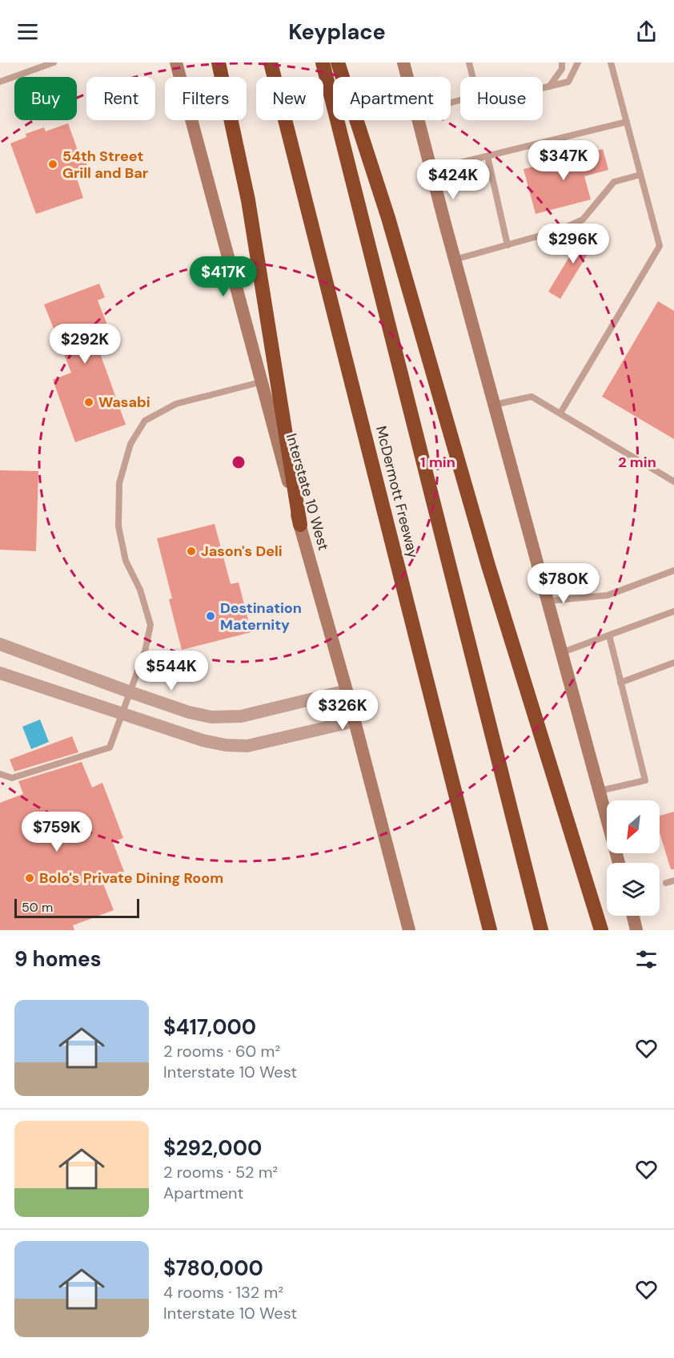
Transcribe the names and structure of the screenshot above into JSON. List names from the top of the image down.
{
  "streets": {
    "highway": ["McDermott Freeway"],
    "main road": ["Interstate 10 West"]
  },
  "places": [
    "54th Street Grill and Bar",
    "Wasabi",
    "Jason's Deli",
    "Destination Maternity",
    "Bolo's Private Dining Room"
  ],
  "scale_bar": "50 m",
  "north": "bottom left",
  "page": {
    "header": "Keyplace",
    "chip": [
      "Buy",
      "Rent",
      "Filters",
      "New",
      "Apartment",
      "House"
    ],
    "price": [
      "$347K",
      "$424K",
      "$296K",
      "$417K",
      "$292K",
      "$780K",
      "$544K",
      "$326K",
      "$759K"
    ],
    "scale": "50 m",
    "heading": "9 homes",
    "list": [
      {
        "name": "$417,000",
        "note": "2 rooms · 60 m² · Interstate 10 West"
      },
      {
        "name": "$292,000",
        "note": "2 rooms · 52 m² · Apartment"
      },
      {
        "name": "$780,000",
        "note": "4 rooms · 132 m² · Interstate 10 West"
      }
    ]
  },
  "rings": ["1 min", "2 min"]
}
